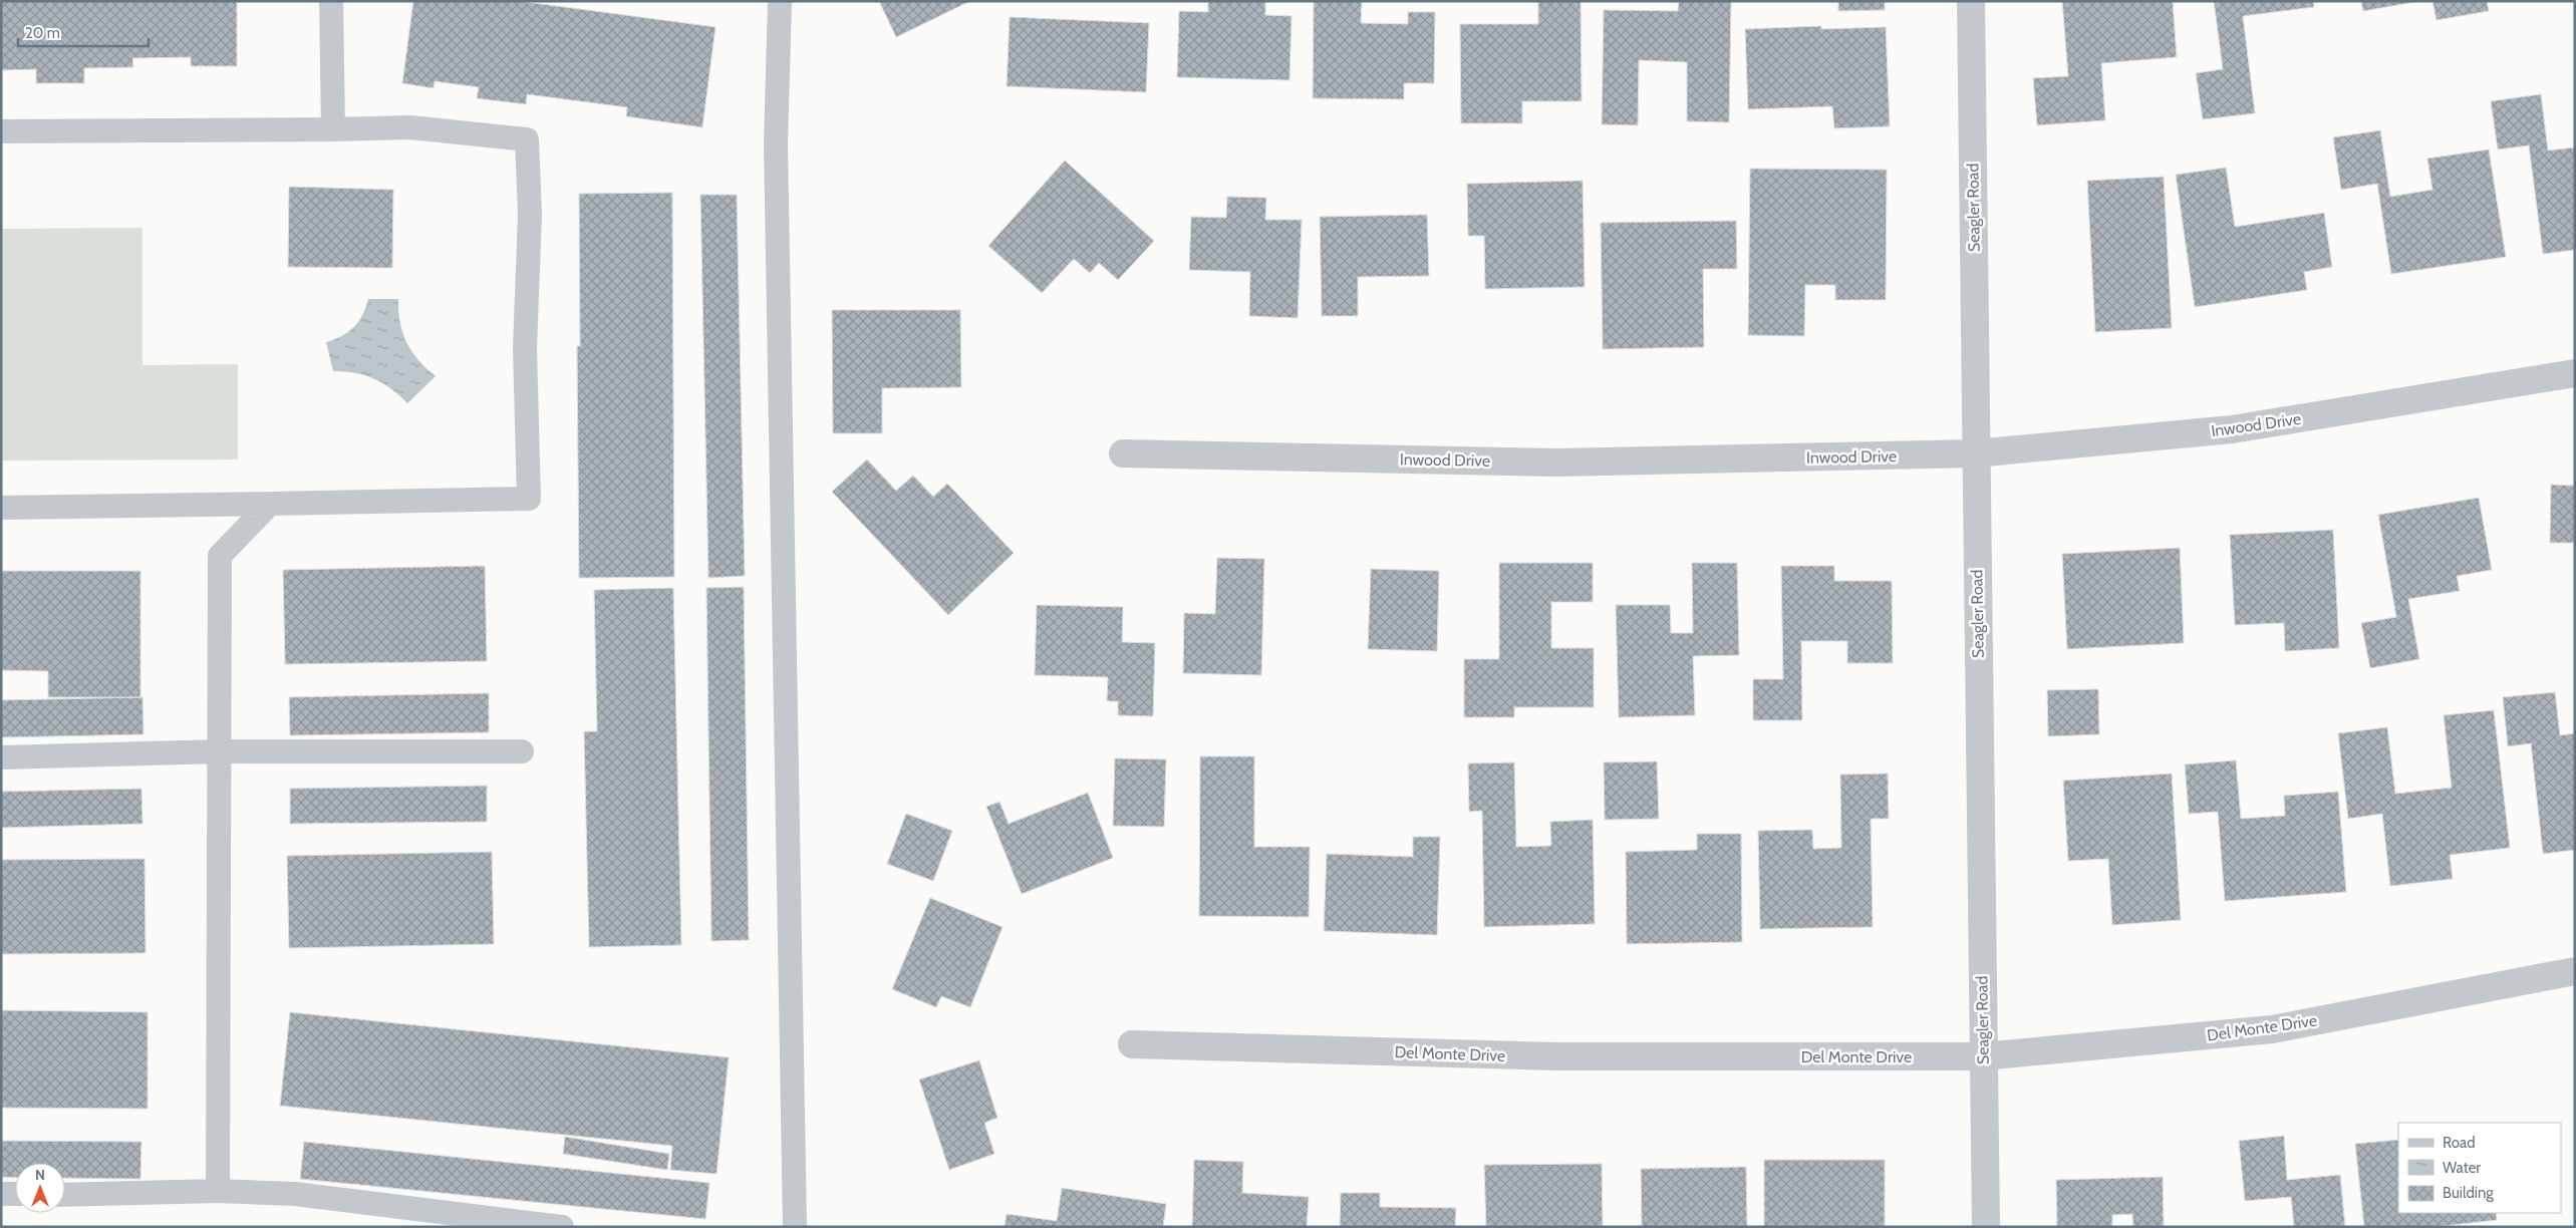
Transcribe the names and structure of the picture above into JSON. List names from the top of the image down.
{
  "streets": {
    "street": ["Seagler Road", "Inwood Drive", "Del Monte Drive"]
  },
  "crossings": [
    ["Seagler Road", "Inwood Drive"],
    ["Seagler Road", "Del Monte Drive"]
  ],
  "legend": ["Road", "Water", "Building"],
  "scale_bar": "20 m",
  "north": "top"
}
